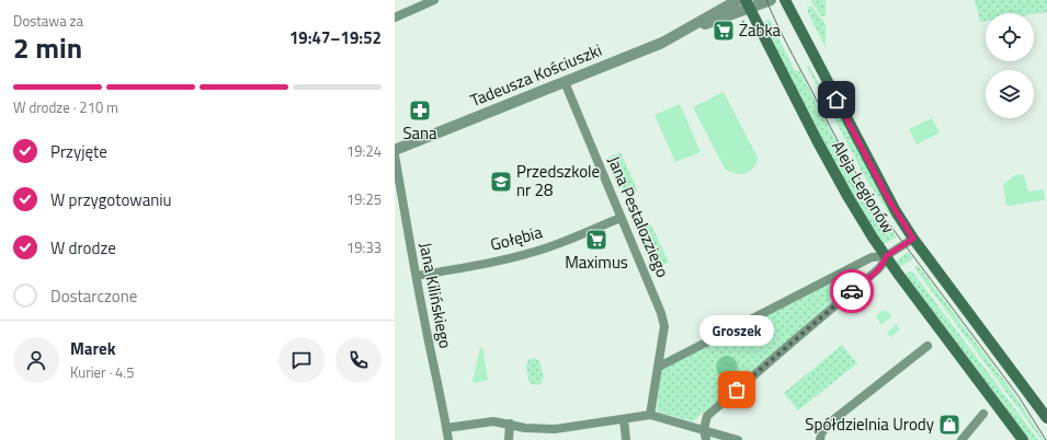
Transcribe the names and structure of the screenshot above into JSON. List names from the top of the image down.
{
  "streets": {
    "main road": ["Aleja Legionów"],
    "street": [
      "Tadeusza Kościuszki",
      "Jana Pestalozziego",
      "Gołębia",
      "Jana Kilińskiego"
    ]
  },
  "crossings": [
    ["Tadeusza Kościuszki", "Aleja Legionów"],
    ["Tadeusza Kościuszki", "Jana Pestalozziego"],
    ["Jana Pestalozziego", "Gołębia"],
    ["Gołębia", "Jana Kilińskiego"]
  ],
  "places": {
    "supermarket": ["Żabka", "Maximus"],
    "pharmacy": ["Sana"],
    "school or university": ["Przedszkole nr 28"],
    "other": ["Groszek"],
    "shop": ["Spółdzielnia Urody"]
  },
  "page": {
    "heading": ["2 min", "Dostawa za", "19:47–19:52"],
    "panel": ["Marek", "Kurier · 4.5"],
    "bar": "W drodze · 210 m",
    "list": [
      ["Przyjęte", "19:24"],
      ["W przygotowaniu", "19:25"],
      ["W drodze", "19:33"],
      "Dostarczone"
    ],
    "bubble": "Groszek"
  }
}
